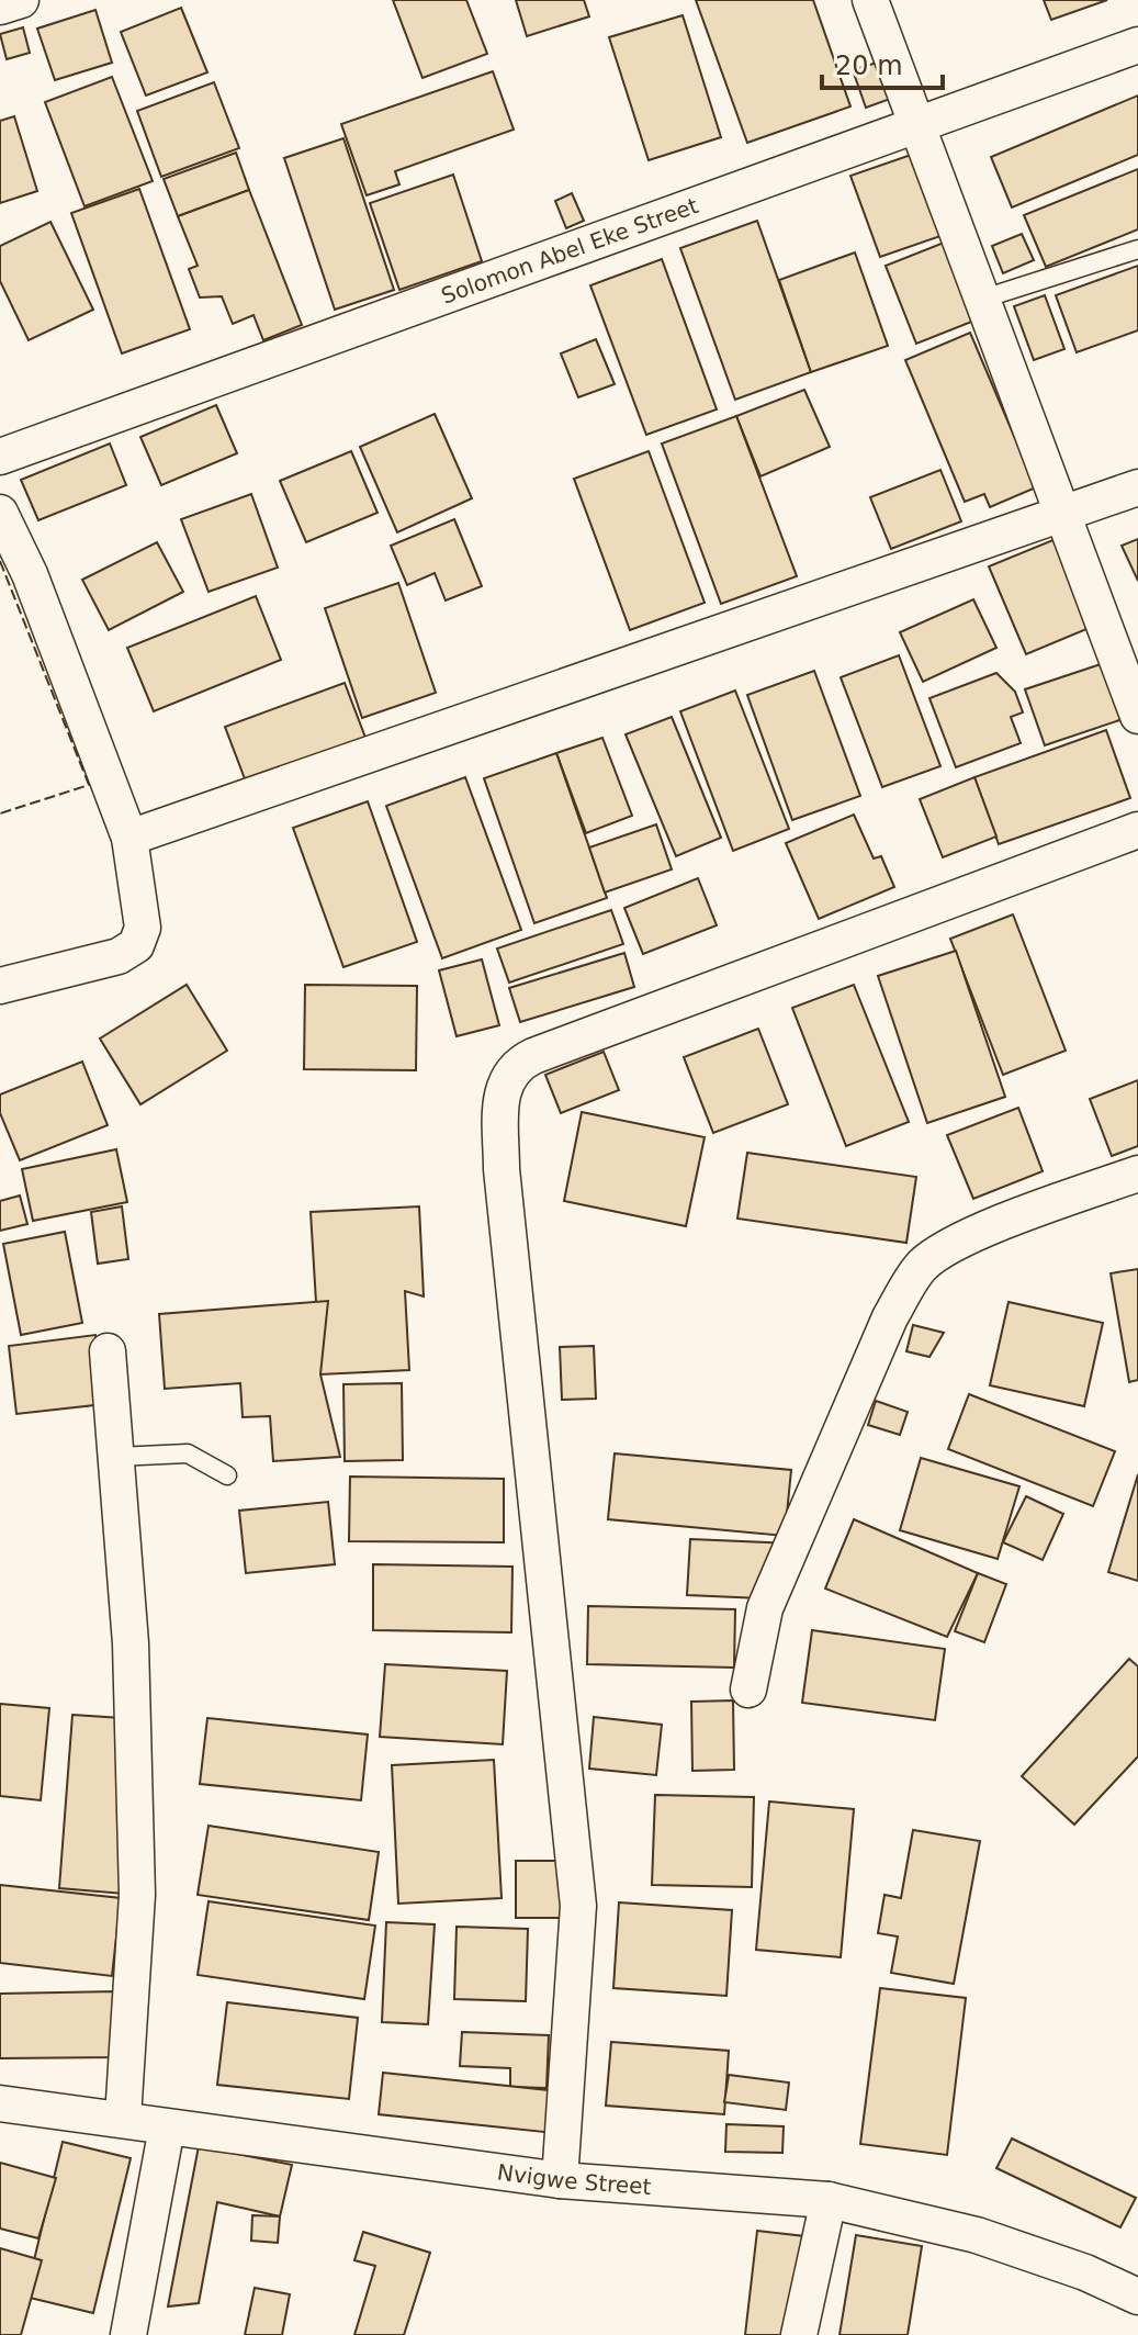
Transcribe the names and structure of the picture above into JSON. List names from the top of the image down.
{
  "streets": {
    "street": ["Solomon Abel Eke Street", "Nvigwe Street"]
  },
  "scale_bar": "20 m"
}
